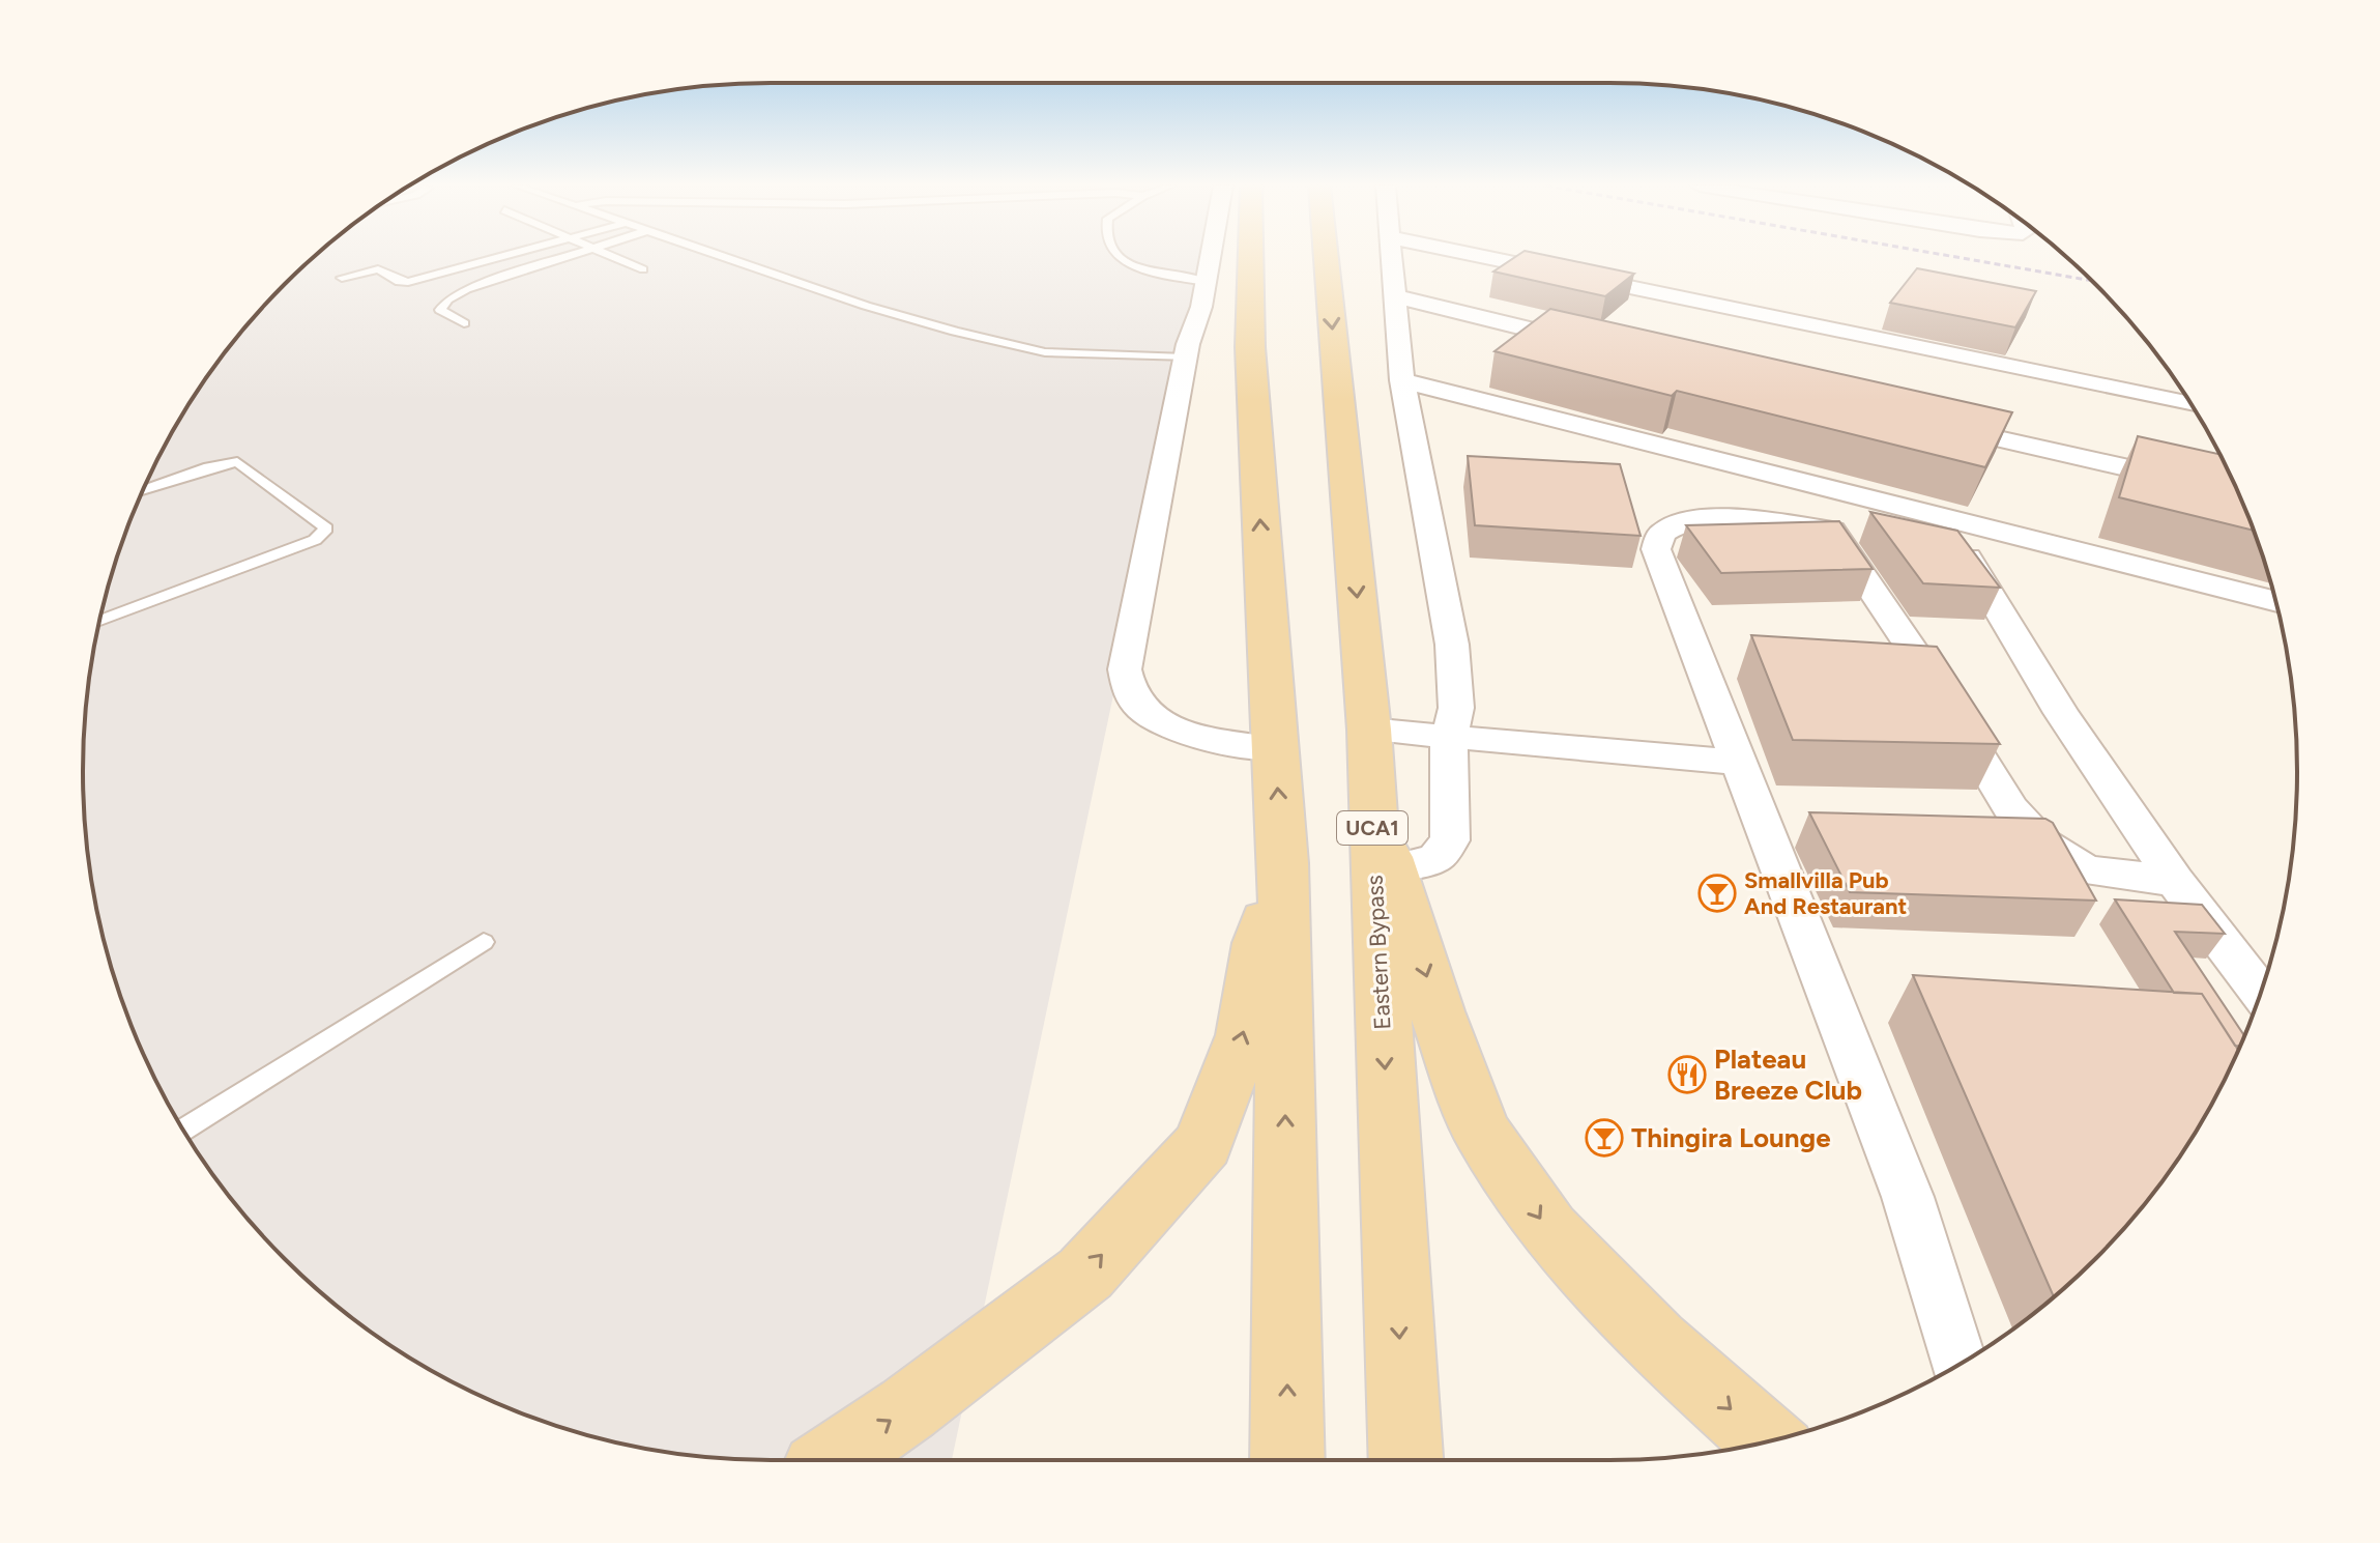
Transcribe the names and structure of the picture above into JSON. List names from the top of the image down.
{
  "streets": {
    "main road": ["UCA1", "Eastern Bypass"]
  },
  "places": {
    "bar": ["Smallvilla Pub And Restaurant", "Thingira Lounge"],
    "restaurant": ["Plateau Breeze Club"]
  }
}
